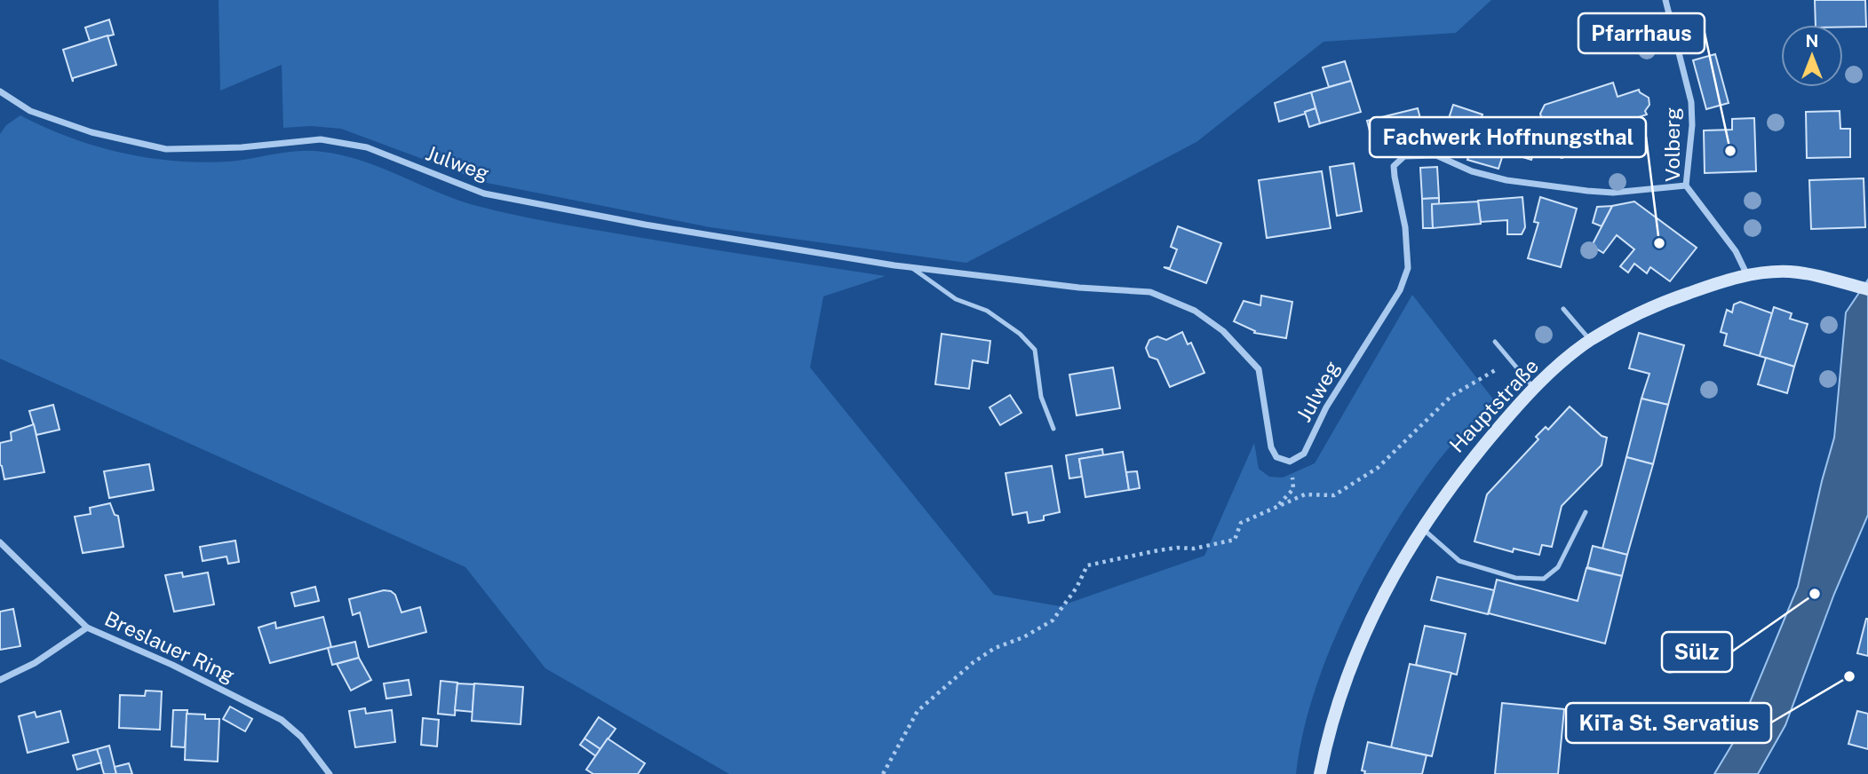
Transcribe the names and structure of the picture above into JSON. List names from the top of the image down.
{
  "streets": {
    "main road": ["Hauptstraße"],
    "street": ["Volberg", "Julweg", "Breslauer Ring"]
  },
  "crossings": [
    ["Volberg", "Julweg"],
    ["Volberg", "Hauptstraße"]
  ],
  "places": [
    "Pfarrhaus",
    "Fachwerk Hoffnungsthal",
    "Sülz",
    "KiTa St. Servatius"
  ],
  "north": "top"
}
